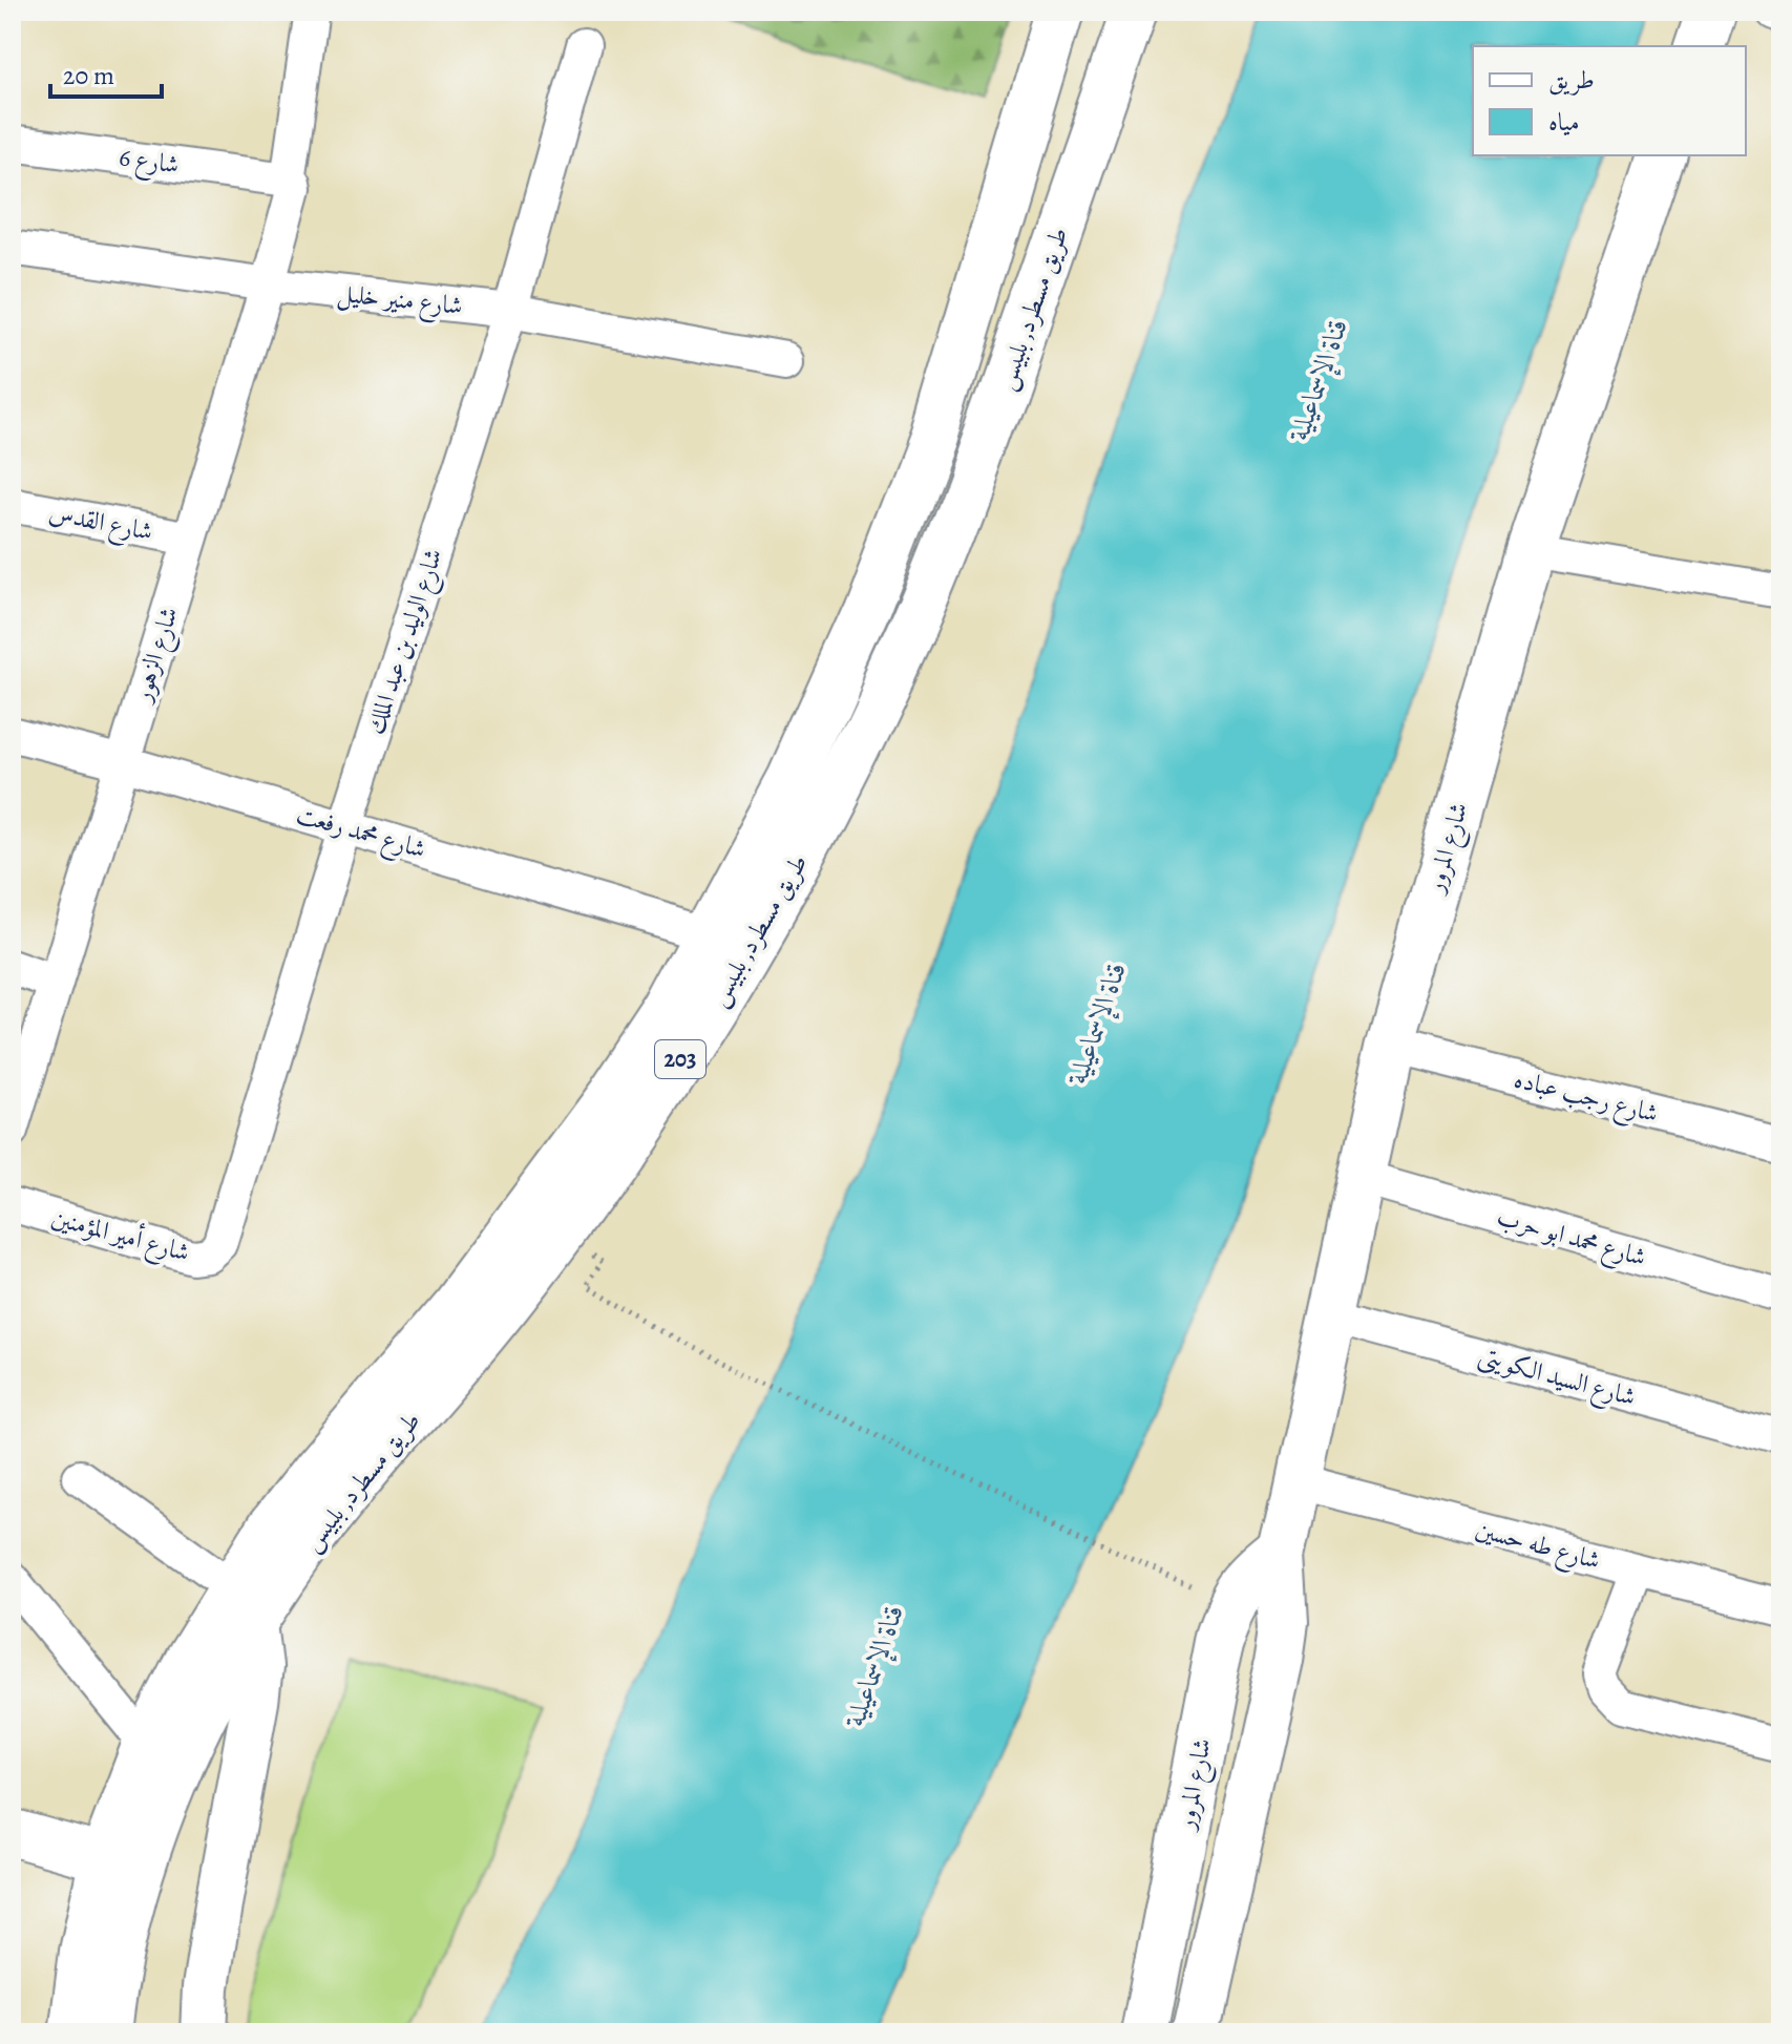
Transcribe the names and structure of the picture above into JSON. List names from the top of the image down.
{
  "streets": {
    "main road": ["طريق مسطرد, بلبيس", "شارع المرور", "203"],
    "street": [
      "شارع 6",
      "شارع منير خليل",
      "شارع القدس",
      "شارع الوليد بن عبد الملك",
      "شارع الزهور",
      "شارع محمد رفعت",
      "شارع رجب عباده",
      "شارع أمير المؤمنين",
      "شارع محمد ابو حرب",
      "شارع السيد الكويتى",
      "شارع طه حسين"
    ]
  },
  "crossings": [
    ["شارع 6", "شارع الزهور"],
    ["شارع منير خليل", "شارع الوليد بن عبد الملك"],
    ["شارع منير خليل", "شارع الزهور"],
    ["طريق مسطرد, بلبيس", "شارع محمد رفعت"],
    ["شارع القدس", "شارع الزهور"],
    ["شارع الوليد بن عبد الملك", "شارع محمد رفعت"],
    ["شارع الوليد بن عبد الملك", "شارع أمير المؤمنين"],
    ["شارع الزهور", "شارع محمد رفعت"],
    ["شارع المرور", "شارع رجب عباده"],
    ["شارع المرور", "شارع محمد ابو حرب"],
    ["شارع المرور", "شارع السيد الكويتى"],
    ["شارع المرور", "شارع طه حسين"]
  ],
  "water": ["قناة الإسماعيلية"],
  "legend": ["طريق", "مياه"],
  "scale_bar": "20 m"
}
